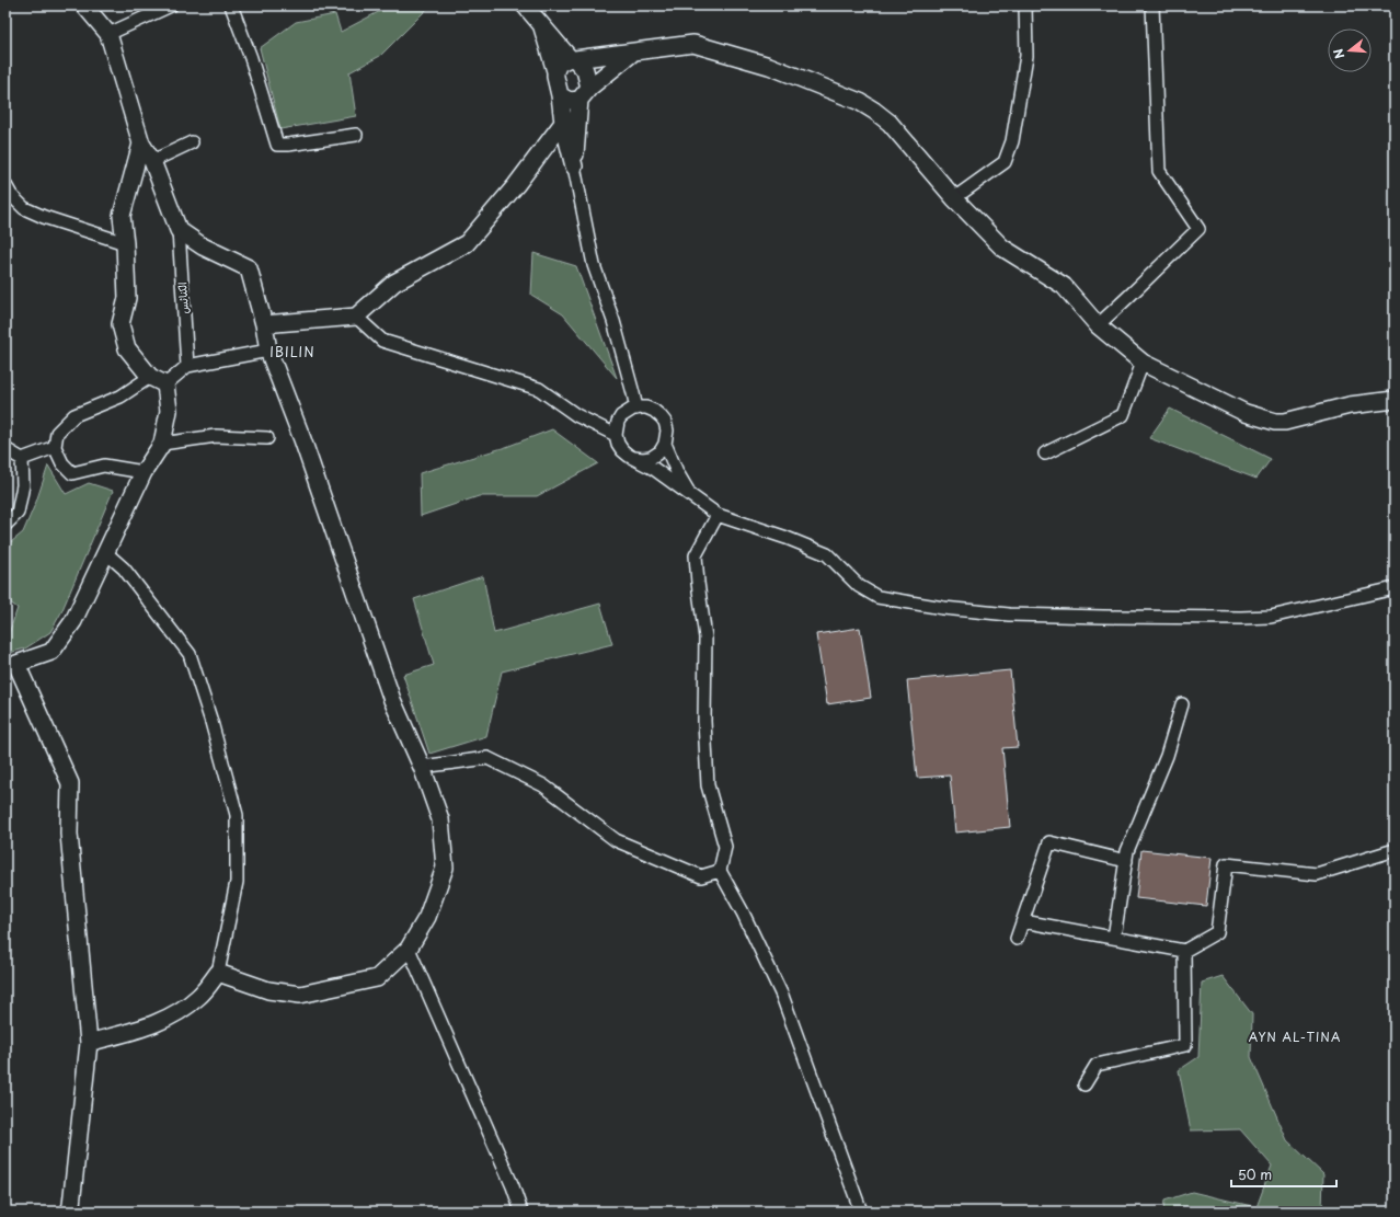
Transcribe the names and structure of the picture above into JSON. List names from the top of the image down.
{
  "streets": {
    "street": ["الكنائس"]
  },
  "districts": ["IBILIN", "AYN AL-TINA"],
  "scale_bar": "50 m",
  "north": "left"
}
